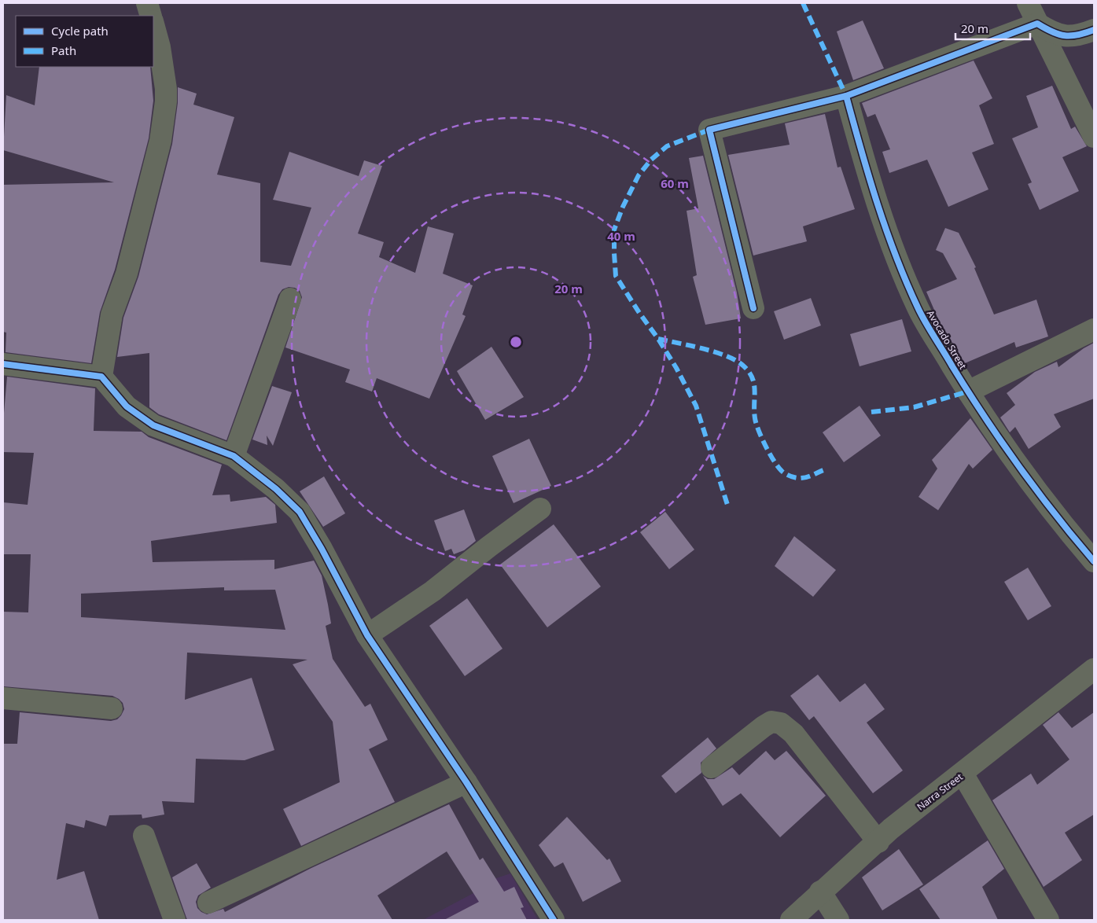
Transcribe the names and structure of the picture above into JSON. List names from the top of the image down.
{
  "streets": {
    "street": ["Avocado Street", "Narra Street"]
  },
  "legend": ["Cycle path", "Path"],
  "scale_bar": "20 m",
  "rings": ["60 m", "40 m", "20 m"]
}
